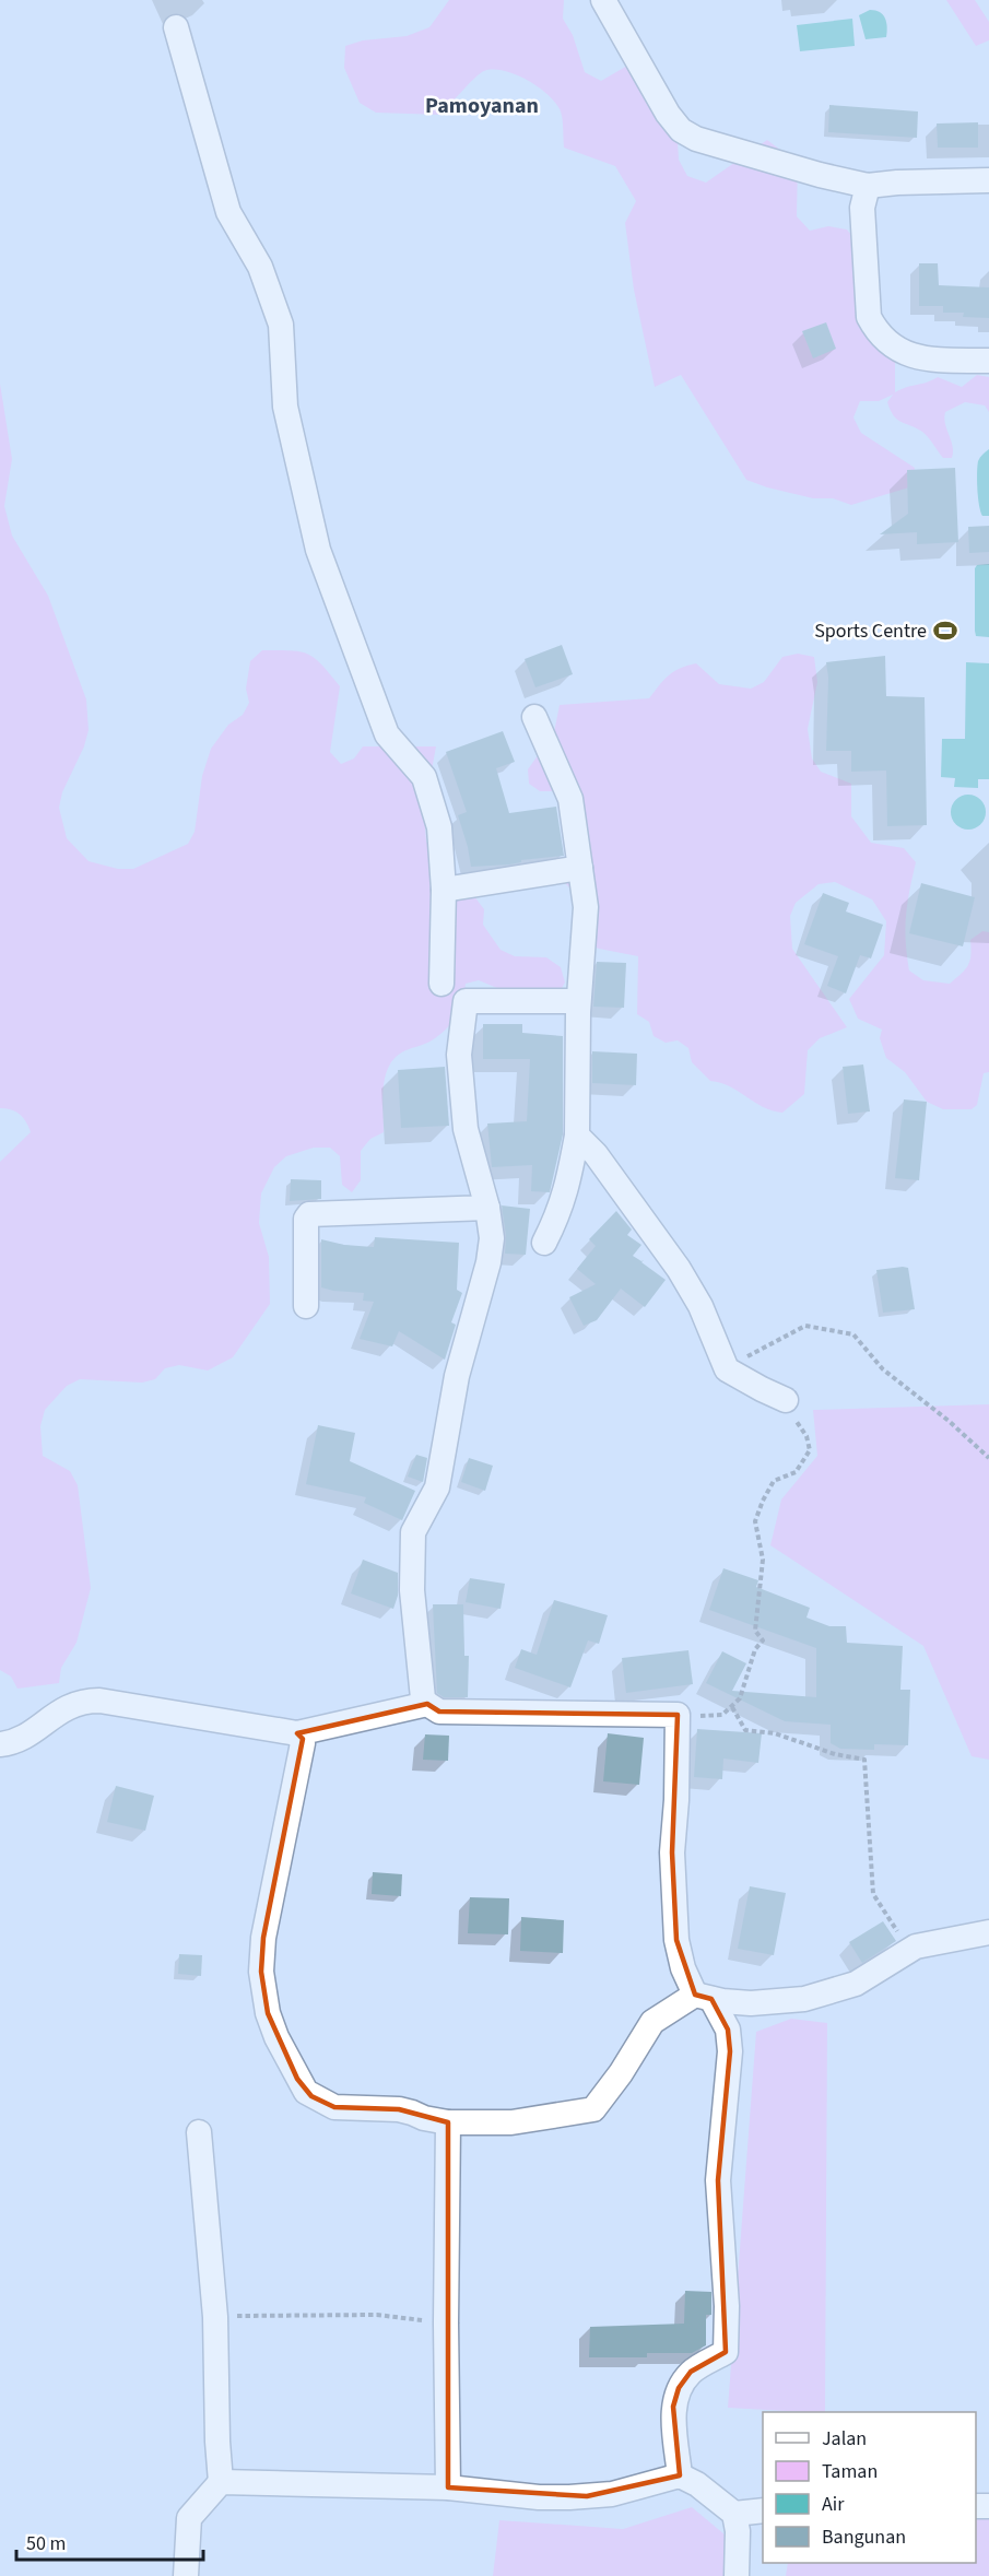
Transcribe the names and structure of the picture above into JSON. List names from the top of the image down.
{
  "districts": ["Pamoyanan"],
  "places": {
    "sports": ["Sports Centre"]
  },
  "legend": [
    "Jalan",
    "Taman",
    "Air",
    "Bangunan"
  ],
  "scale_bar": "50 m"
}
